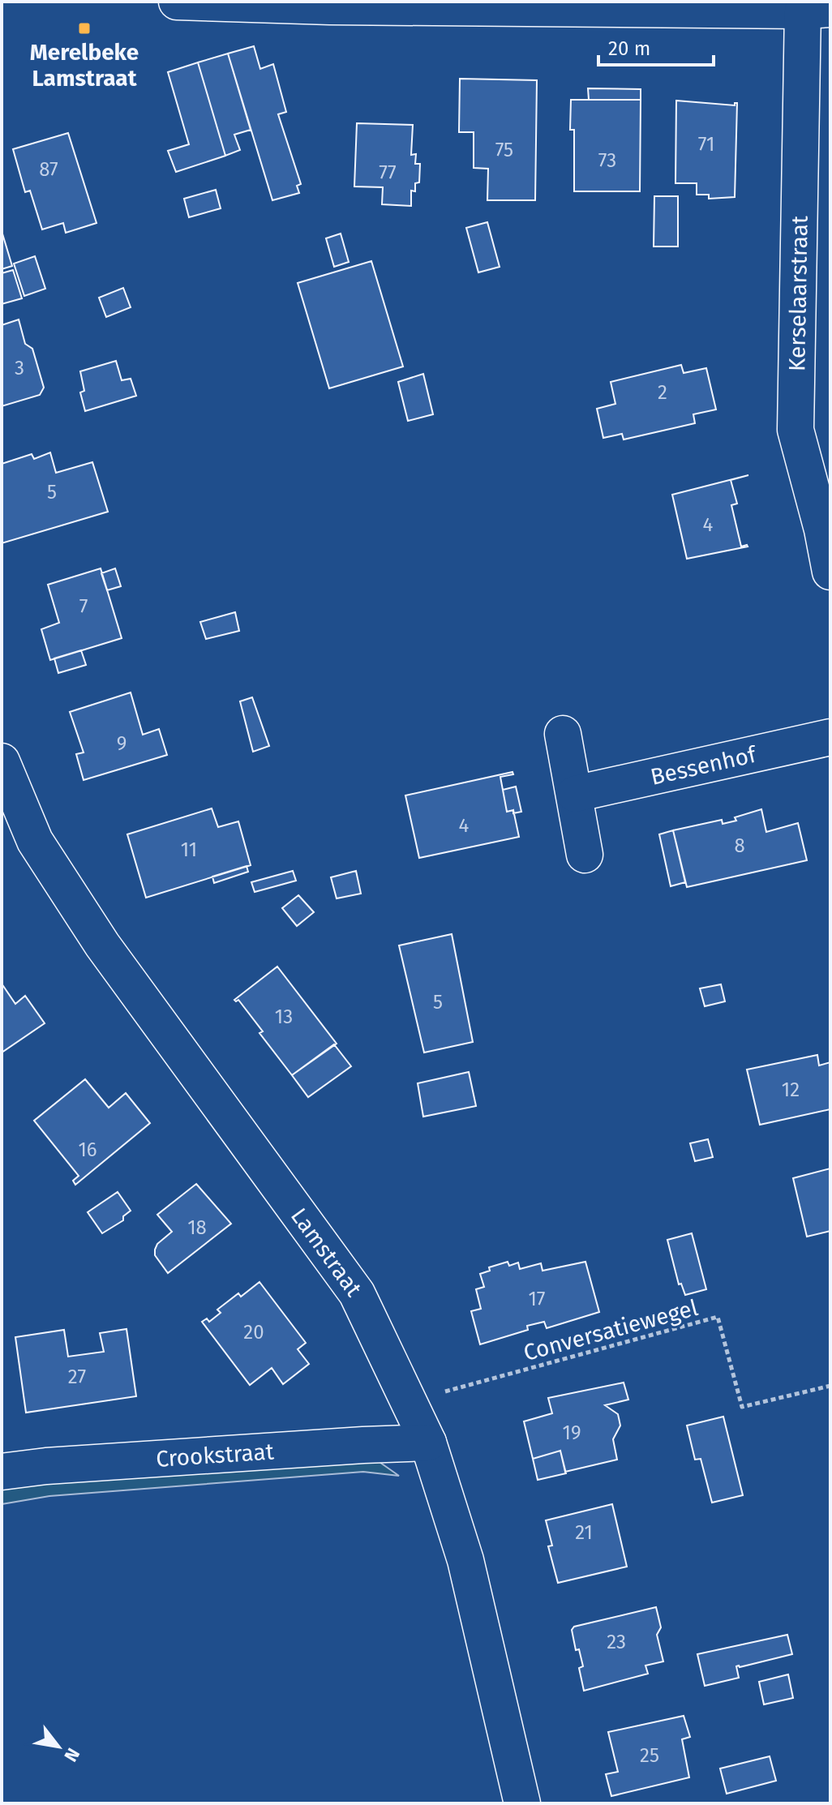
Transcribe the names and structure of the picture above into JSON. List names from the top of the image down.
{
  "streets": {
    "street": [
      "Kerselaarstraat",
      "Bessenhof",
      "Lamstraat",
      "Crookstraat"
    ],
    "path": ["Conversatiewegel"]
  },
  "crossings": [
    ["Lamstraat", "Conversatiewegel"],
    ["Lamstraat", "Crookstraat"]
  ],
  "places": {
    "transit": ["Merelbeke Lamstraat"]
  },
  "house_numbers": [
    "71",
    "75",
    "73",
    "87",
    "77",
    "3",
    "2",
    "5",
    "4",
    "7",
    "9",
    "4",
    "8",
    "11",
    "5",
    "13",
    "12",
    "16",
    "18",
    "17",
    "20",
    "27",
    "19",
    "21",
    "23",
    "25"
  ],
  "scale_bar": "20 m",
  "north": "bottom right"
}
